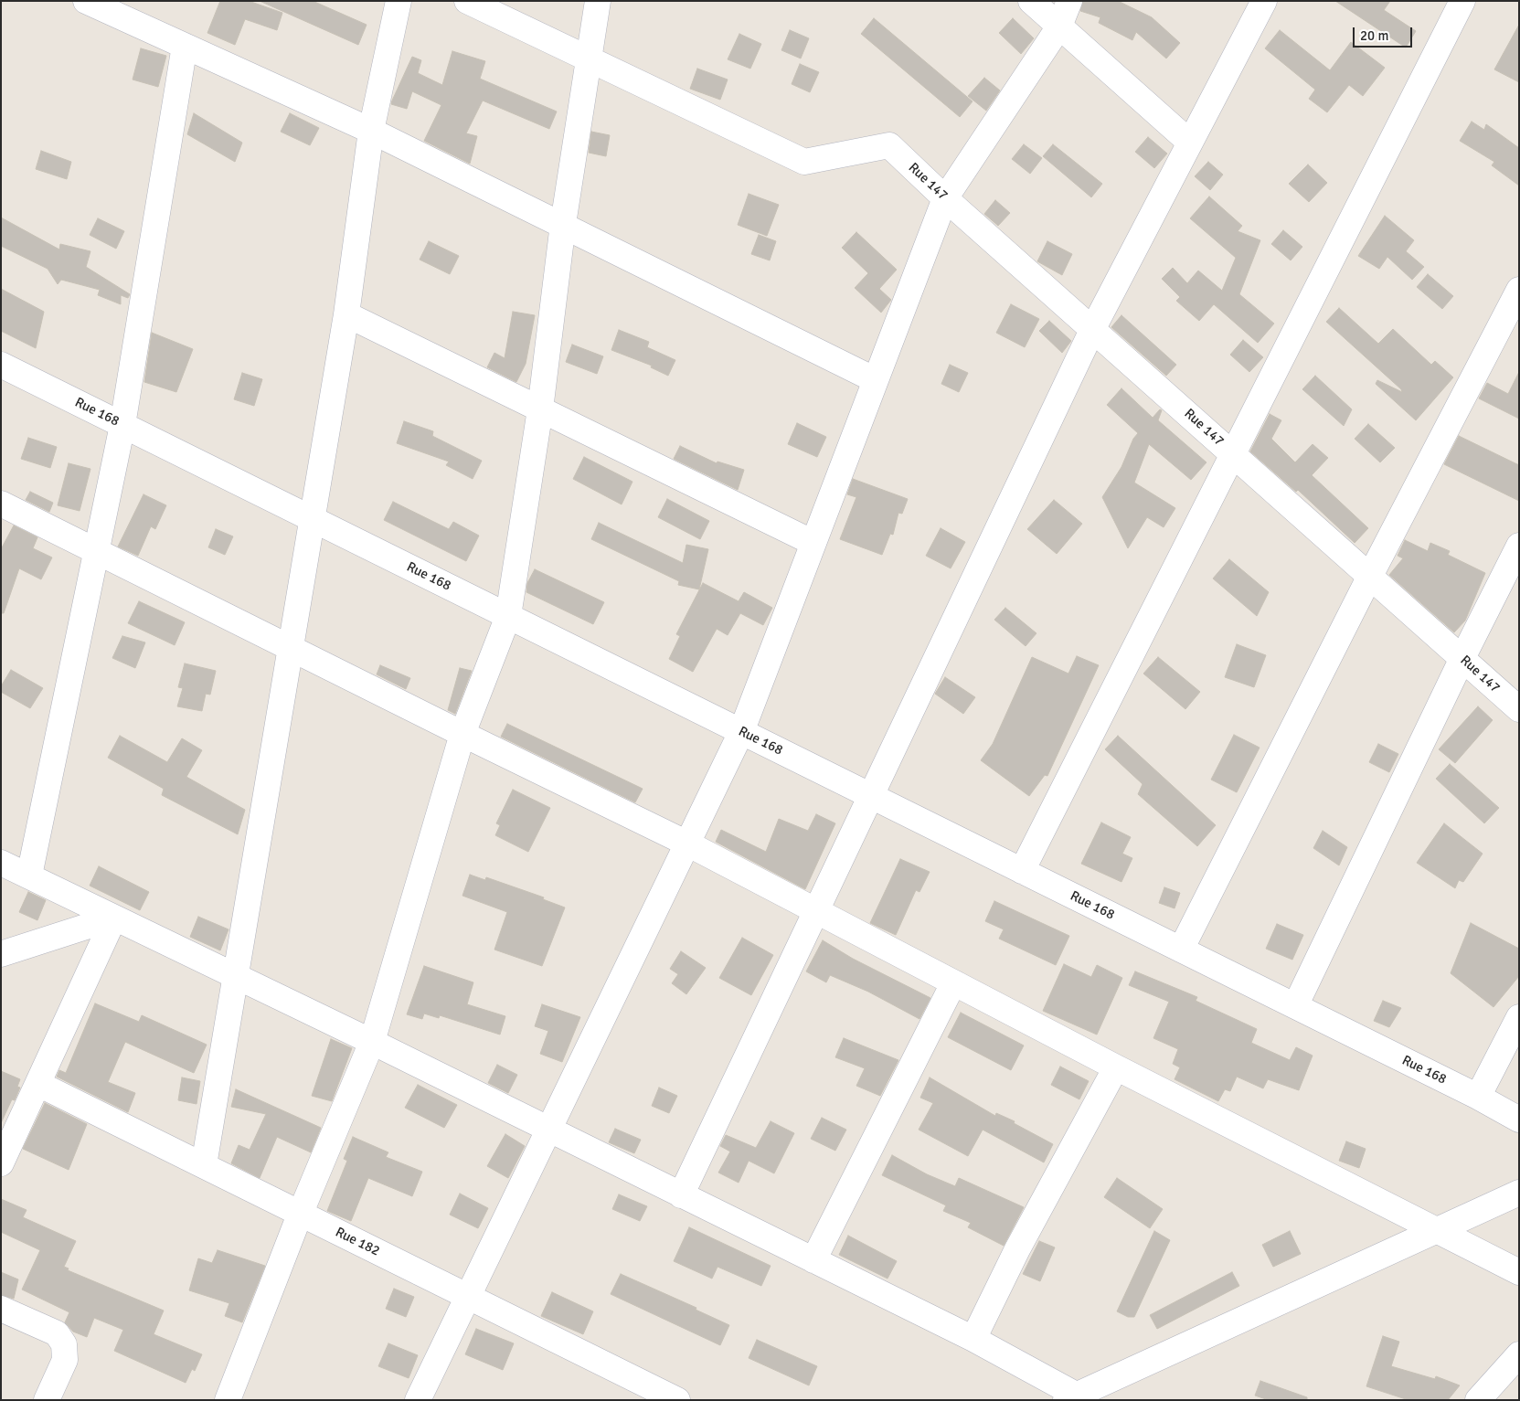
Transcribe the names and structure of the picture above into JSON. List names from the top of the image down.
{
  "streets": {
    "street": ["Rue 147", "Rue 168", "Rue 182"]
  },
  "scale_bar": "20 m"
}
